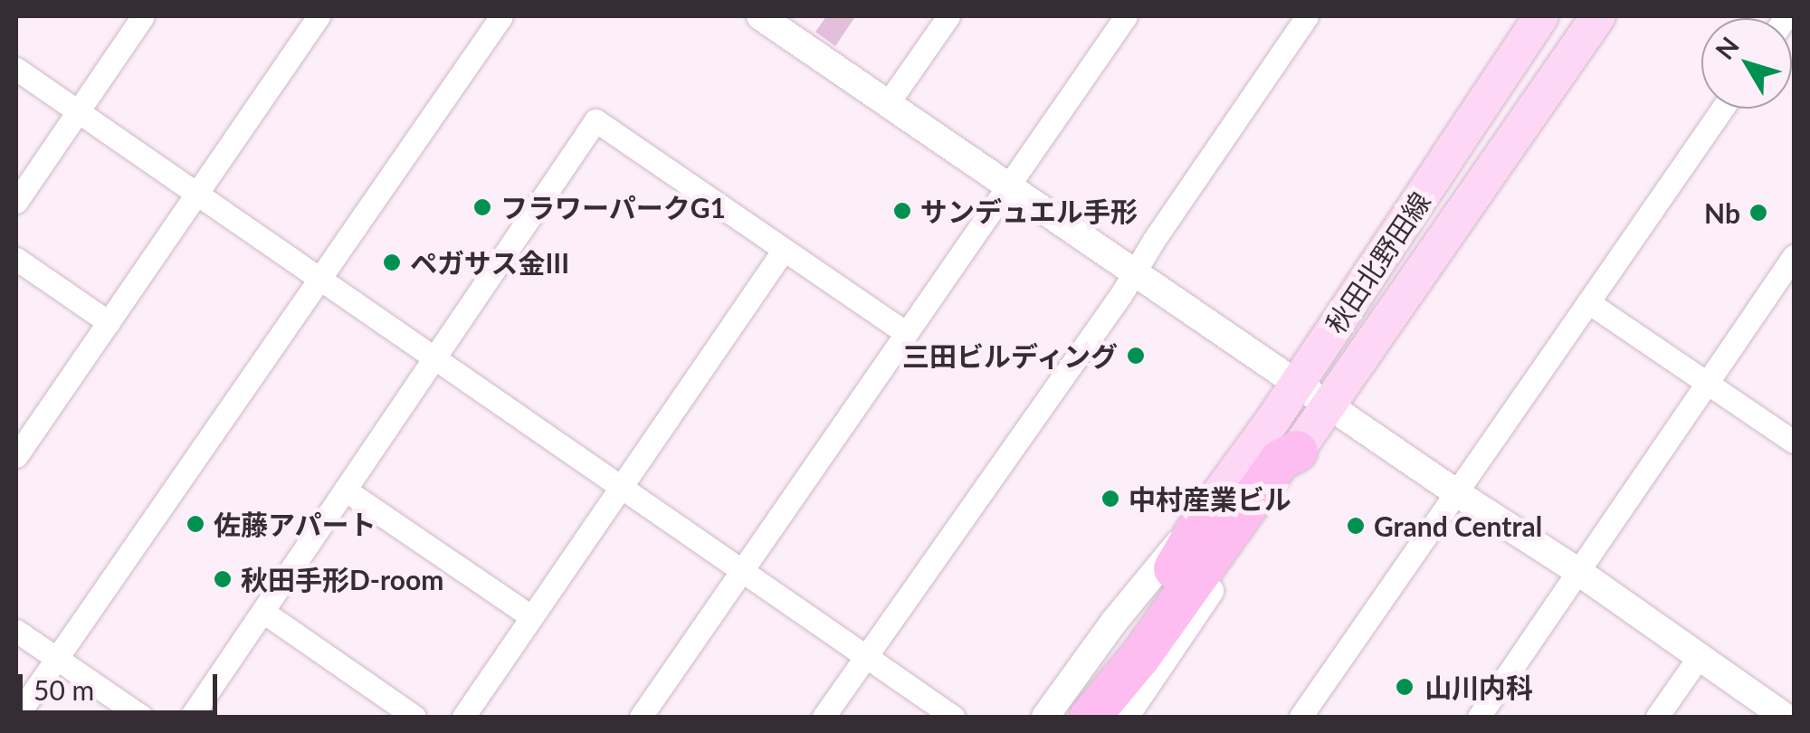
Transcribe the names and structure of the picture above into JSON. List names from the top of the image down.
{
  "streets": {
    "main road": ["秋田北野田線"]
  },
  "places": [
    "フラワーパークG1",
    "サンデュエル手形",
    "Nb",
    "ペガサス金III",
    "三田ビルディング",
    "中村産業ビル",
    "佐藤アパート",
    "Grand Central",
    "秋田手形D-room",
    "山川内科"
  ],
  "scale_bar": "50 m",
  "north": "top left"
}
